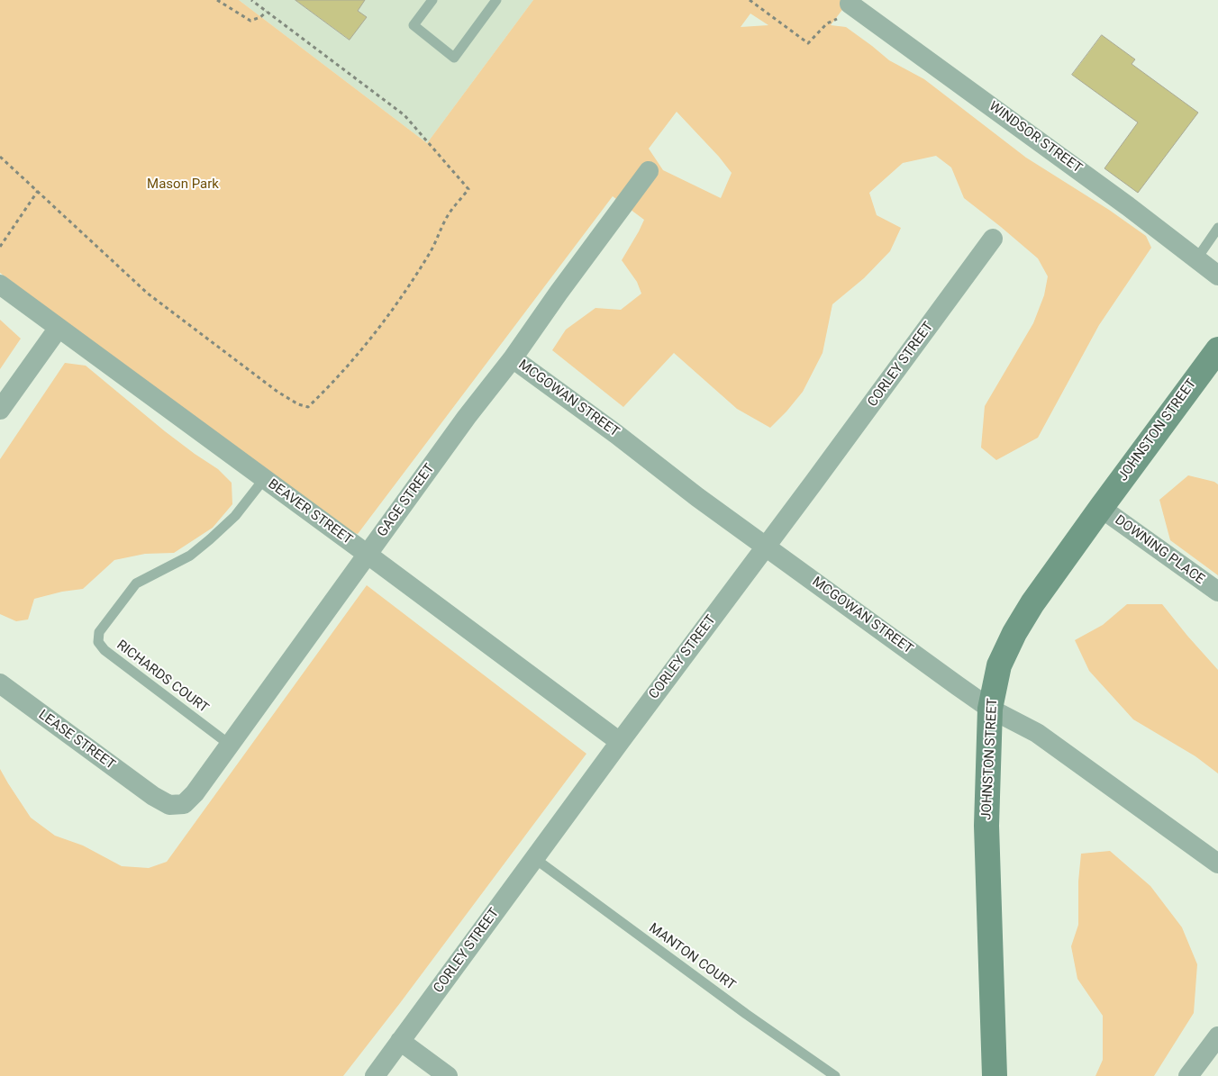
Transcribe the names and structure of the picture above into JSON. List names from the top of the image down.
{
  "streets": {
    "main road": ["JOHNSTON STREET"],
    "street": [
      "WINDSOR STREET",
      "CORLEY STREET",
      "MCGOWAN STREET",
      "GAGE STREET",
      "BEAVER STREET",
      "DOWNING PLACE",
      "LEASE STREET"
    ],
    "lane": ["RICHARDS COURT", "MANTON COURT"]
  },
  "crossings": [
    ["CORLEY STREET", "MCGOWAN STREET"],
    ["CORLEY STREET", "BEAVER STREET"],
    ["CORLEY STREET", "MANTON COURT"],
    ["MCGOWAN STREET", "JOHNSTON STREET"],
    ["MCGOWAN STREET", "GAGE STREET"],
    ["JOHNSTON STREET", "DOWNING PLACE"],
    ["GAGE STREET", "BEAVER STREET"],
    ["GAGE STREET", "RICHARDS COURT"],
    ["GAGE STREET", "LEASE STREET"],
    ["BEAVER STREET", "RICHARDS COURT"]
  ],
  "parks": ["Mason Park"]
}
